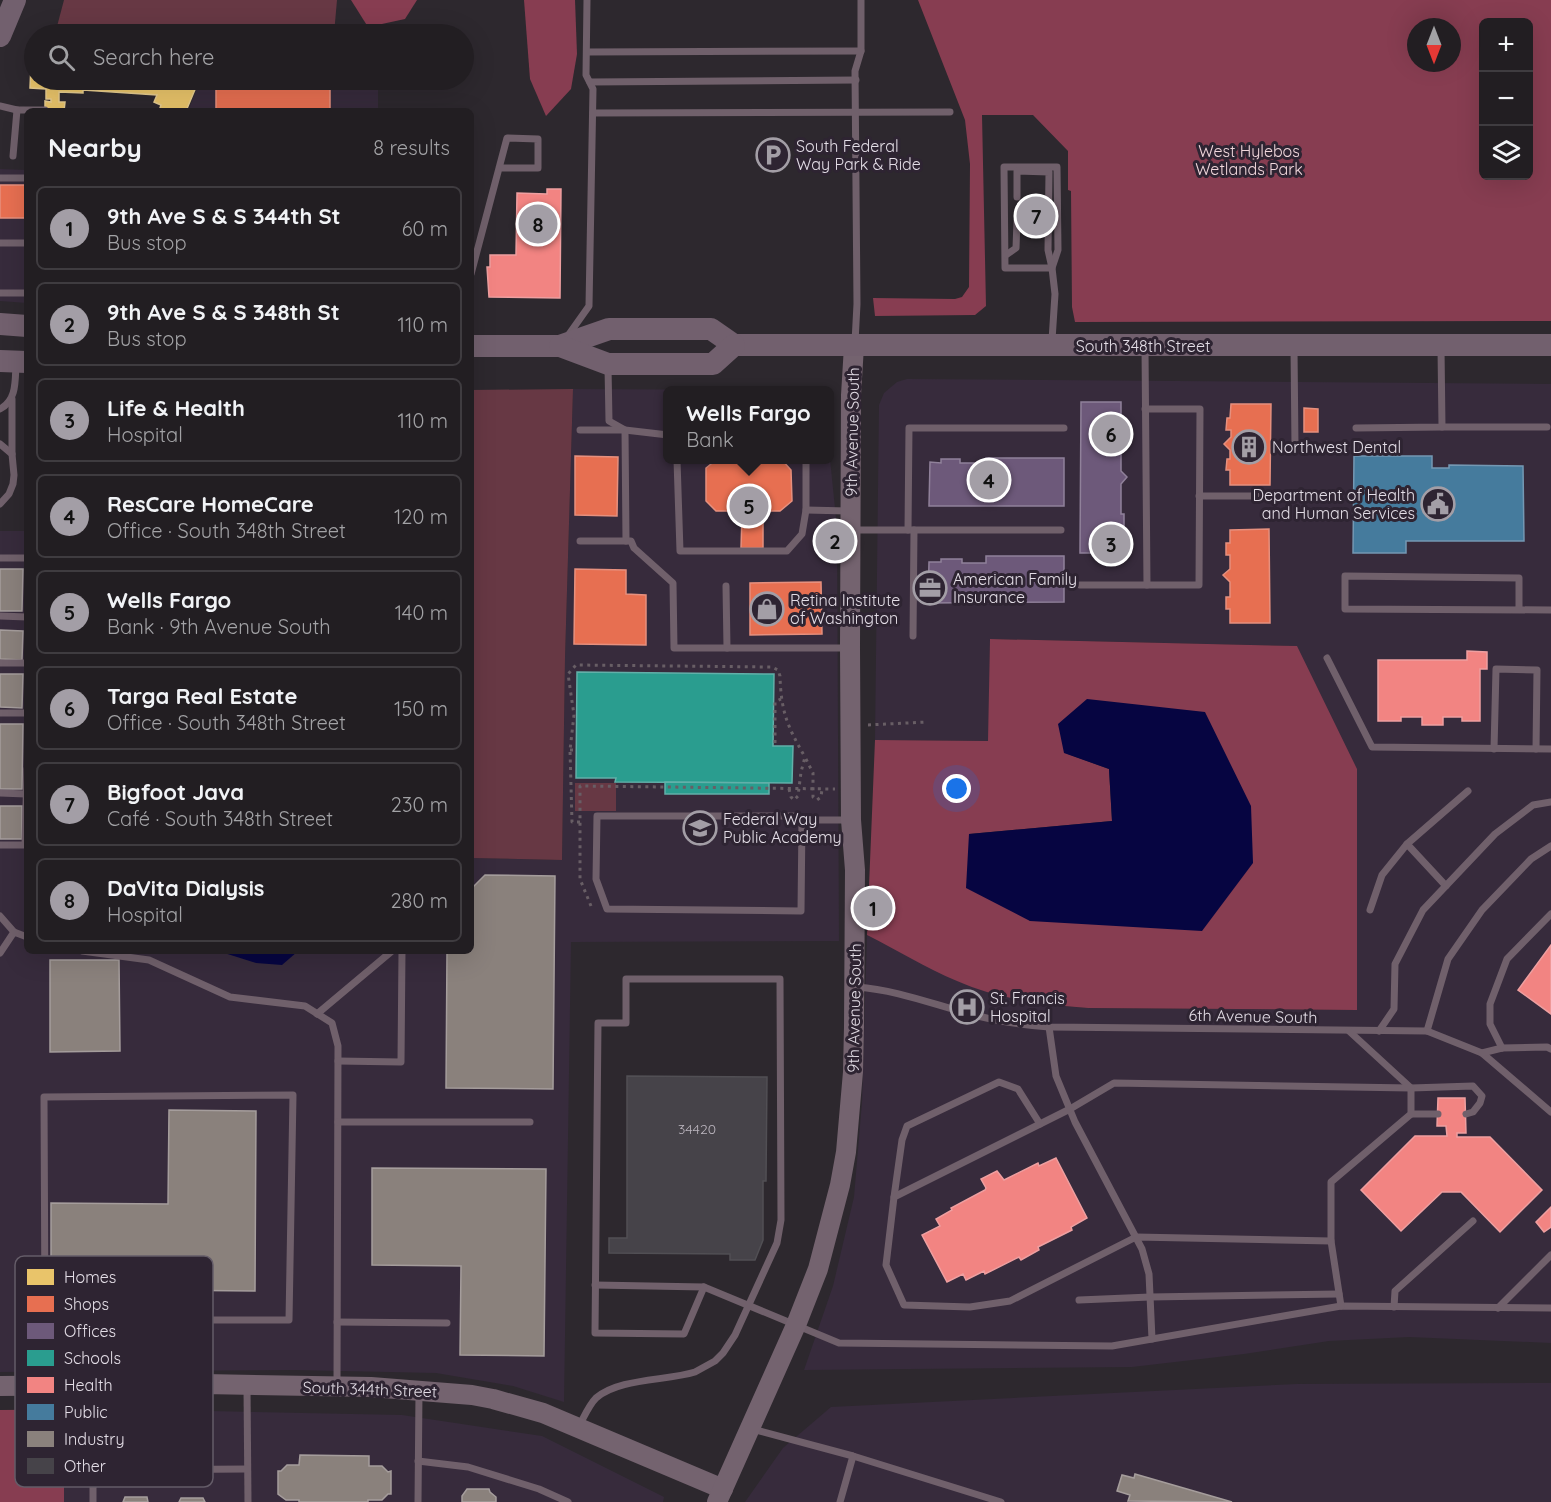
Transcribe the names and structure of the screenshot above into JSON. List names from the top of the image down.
{
  "streets": {
    "main road": ["South 348th Street"],
    "street": ["9th Avenue South", "South 344th Street"],
    "lane": ["6th Avenue South"]
  },
  "crossings": [
    ["South 348th Street", "9th Avenue South"],
    ["9th Avenue South", "6th Avenue South"],
    ["9th Avenue South", "South 344th Street"]
  ],
  "parks": ["West Hylebos Wetlands Park"],
  "places": {
    "parking": ["South Federal Way Park & Ride"],
    "building": ["Northwest Dental"],
    "public building": ["Department of Health and Human Services"],
    "office": ["American Family Insurance"],
    "shop": ["Retina Institute of Washington"],
    "school or university": ["Federal Way Public Academy"],
    "hospital": ["St. Francis Hospital"]
  },
  "house_numbers": ["34420"],
  "legend": [
    "Homes",
    "Shops",
    "Offices",
    "Schools",
    "Health",
    "Public",
    "Industry",
    "Other"
  ],
  "north": "bottom",
  "page": {
    "map_buttons": ["+", "−"],
    "search": "Search here",
    "heading": ["Nearby", "8 results"],
    "list": [
      {
        "mark": "1",
        "name": "9th Ave S & S 344th St",
        "note": "Bus stop",
        "value": "60 m"
      },
      {
        "mark": "2",
        "name": "9th Ave S & S 348th St",
        "note": "Bus stop",
        "value": "110 m"
      },
      {
        "mark": "3",
        "name": "Life & Health",
        "note": "Hospital",
        "value": "110 m"
      },
      {
        "mark": "4",
        "name": "ResCare HomeCare",
        "note": "Office · South 348th Street",
        "value": "120 m"
      },
      {
        "mark": "5",
        "name": "Wells Fargo",
        "note": "Bank · 9th Avenue South",
        "value": "140 m"
      },
      {
        "mark": "6",
        "name": "Targa Real Estate",
        "note": "Office · South 348th Street",
        "value": "150 m"
      },
      {
        "mark": "7",
        "name": "Bigfoot Java",
        "note": "Café · South 348th Street",
        "value": "230 m"
      },
      {
        "mark": "8",
        "name": "DaVita Dialysis",
        "note": "Hospital",
        "value": "280 m"
      }
    ],
    "pins": [
      "7",
      "8",
      "6",
      "4",
      "5",
      "2",
      "3",
      "1"
    ],
    "popup": ["Wells Fargo", "Bank"]
  }
}
